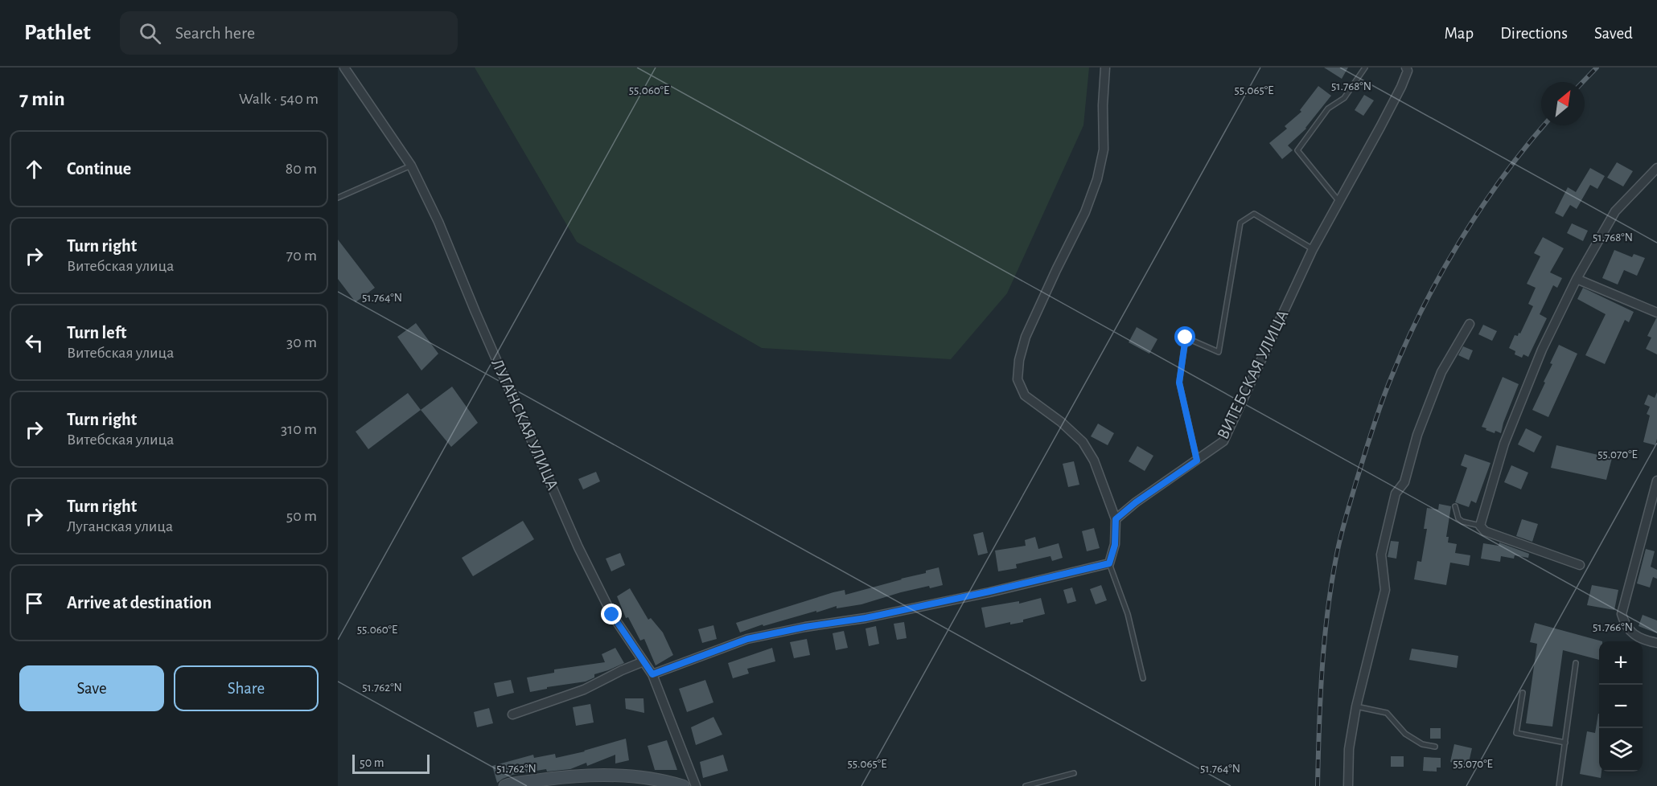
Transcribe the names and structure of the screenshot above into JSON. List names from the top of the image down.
{
  "streets": {
    "street": ["ВИТЕБСКАЯ УЛИЦА", "ЛУГАНСКАЯ УЛИЦА"]
  },
  "scale_bar": "50 m",
  "north": "top right",
  "page": {
    "header": "Pathlet",
    "search": "Search here",
    "nav": ["Map", "Directions", "Saved"],
    "heading": ["7 min", "Walk · 540 m"],
    "list": [
      ["Continue", "80 m"],
      ["Turn right", "Витебская улица", "70 m"],
      ["Turn left", "Витебская улица", "30 m"],
      ["Turn right", "Витебская улица", "310 m"],
      ["Turn right", "Луганская улица", "50 m"],
      "Arrive at destination"
    ],
    "map_buttons": ["+", "−"],
    "buttons": ["Save", "Share"],
    "scale": "50 m"
  },
  "coordinates": [
    "51.768°N",
    "55.060°E",
    "55.065°E",
    "51.764°N",
    "55.070°E",
    "51.766°N",
    "51.762°N"
  ]
}
